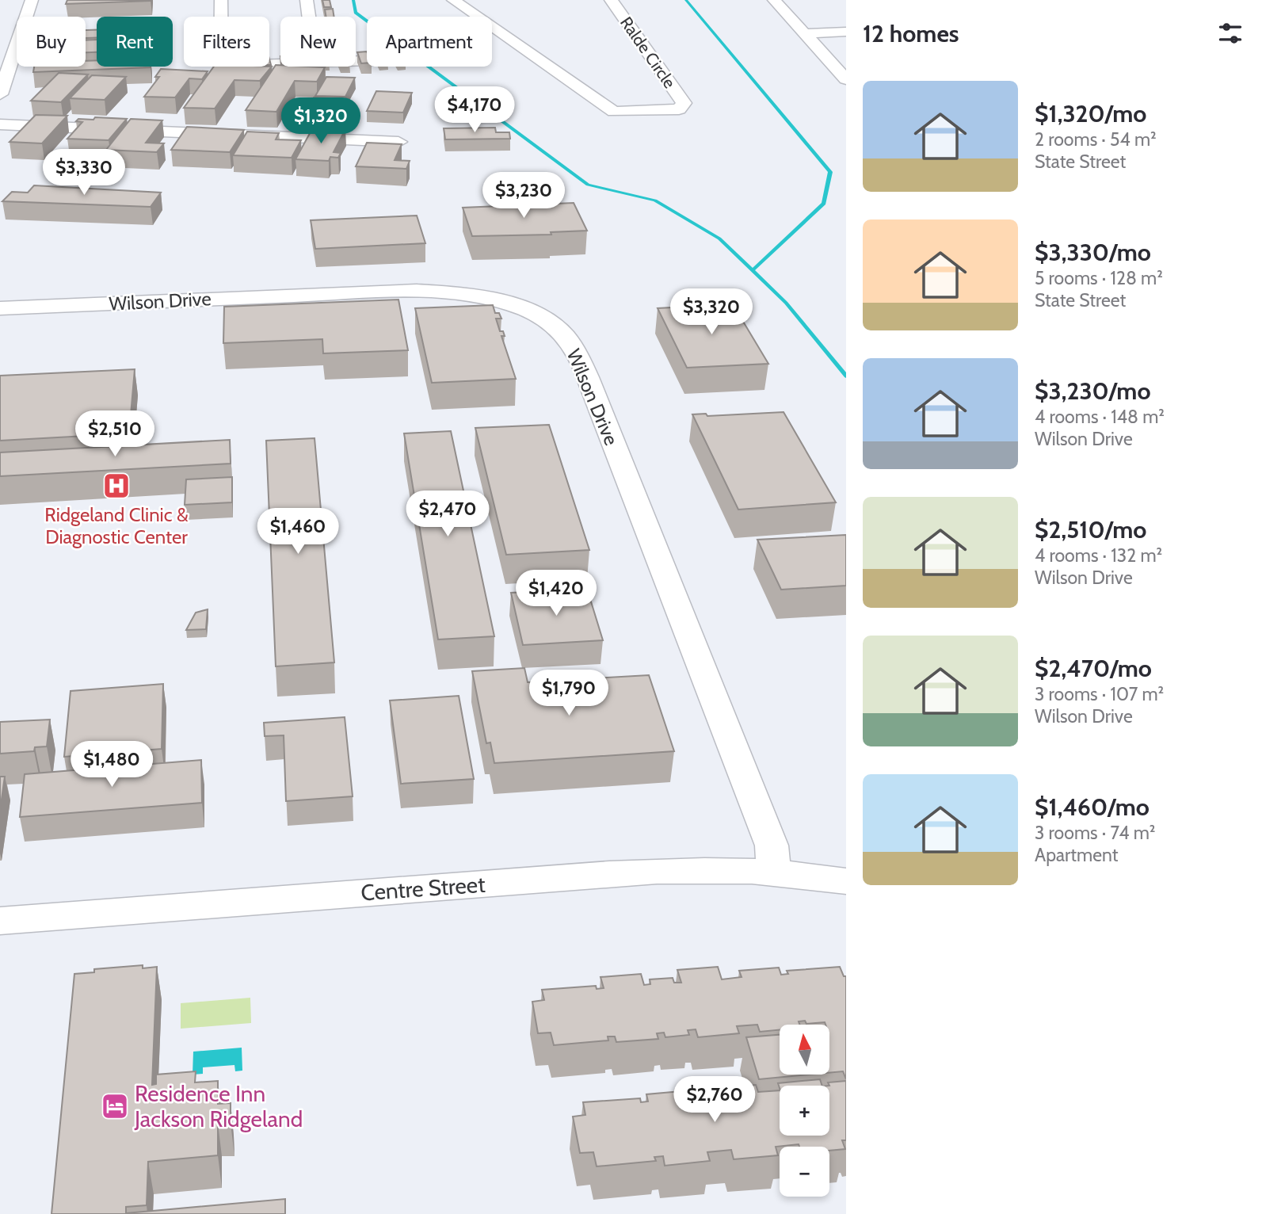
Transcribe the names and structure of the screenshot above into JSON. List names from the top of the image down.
{
  "streets": {
    "street": ["Ralde Circle", "Wilson Drive", "Centre Street"]
  },
  "crossings": [
    ["Wilson Drive", "Centre Street"]
  ],
  "places": {
    "hospital": ["Ridgeland Clinic & Diagnostic Center"],
    "hotel": ["Residence Inn Jackson Ridgeland"]
  },
  "north": "top",
  "page": {
    "heading": "12 homes",
    "chip": [
      "Buy",
      "Rent",
      "Filters",
      "New",
      "Apartment"
    ],
    "list": [
      {
        "name": "$1,320/mo",
        "note": "2 rooms · 54 m² · State Street"
      },
      {
        "name": "$3,330/mo",
        "note": "5 rooms · 128 m² · State Street"
      },
      {
        "name": "$3,230/mo",
        "note": "4 rooms · 148 m² · Wilson Drive"
      },
      {
        "name": "$2,510/mo",
        "note": "4 rooms · 132 m² · Wilson Drive"
      },
      {
        "name": "$2,470/mo",
        "note": "3 rooms · 107 m² · Wilson Drive"
      },
      {
        "name": "$1,460/mo",
        "note": "3 rooms · 74 m² · Apartment"
      }
    ],
    "price": [
      "$4,170",
      "$1,320",
      "$3,330",
      "$3,230",
      "$3,320",
      "$2,510",
      "$2,470",
      "$1,460",
      "$1,420",
      "$1,790",
      "$1,480",
      "$2,760"
    ],
    "map_buttons": ["+", "−"]
  }
}
